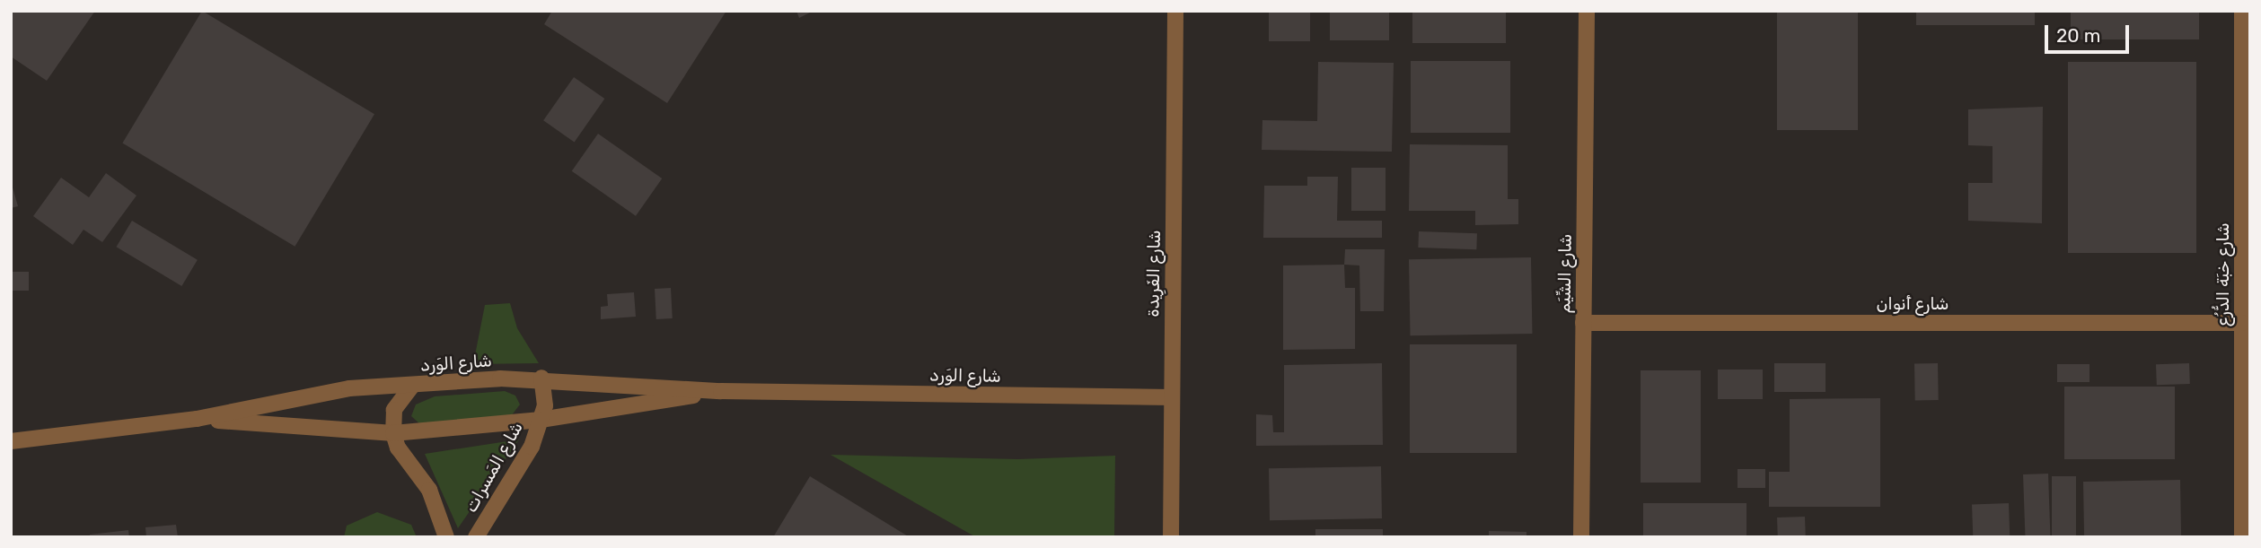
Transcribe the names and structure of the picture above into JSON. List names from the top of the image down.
{
  "streets": {
    "street": [
      "شارع الفَرِيدة",
      "شارع الشِّيَم",
      "شارع خبَة الدُّرُع",
      "شارع أَنوان",
      "شارع الوَرد",
      "شارع المَسرات"
    ]
  },
  "crossings": [
    ["شارع الفَرِيدة", "شارع الوَرد"],
    ["شارع الشِّيَم", "شارع أَنوان"],
    ["شارع خبَة الدُّرُع", "شارع أَنوان"],
    ["شارع الوَرد", "شارع المَسرات"]
  ],
  "scale_bar": "20 m"
}
